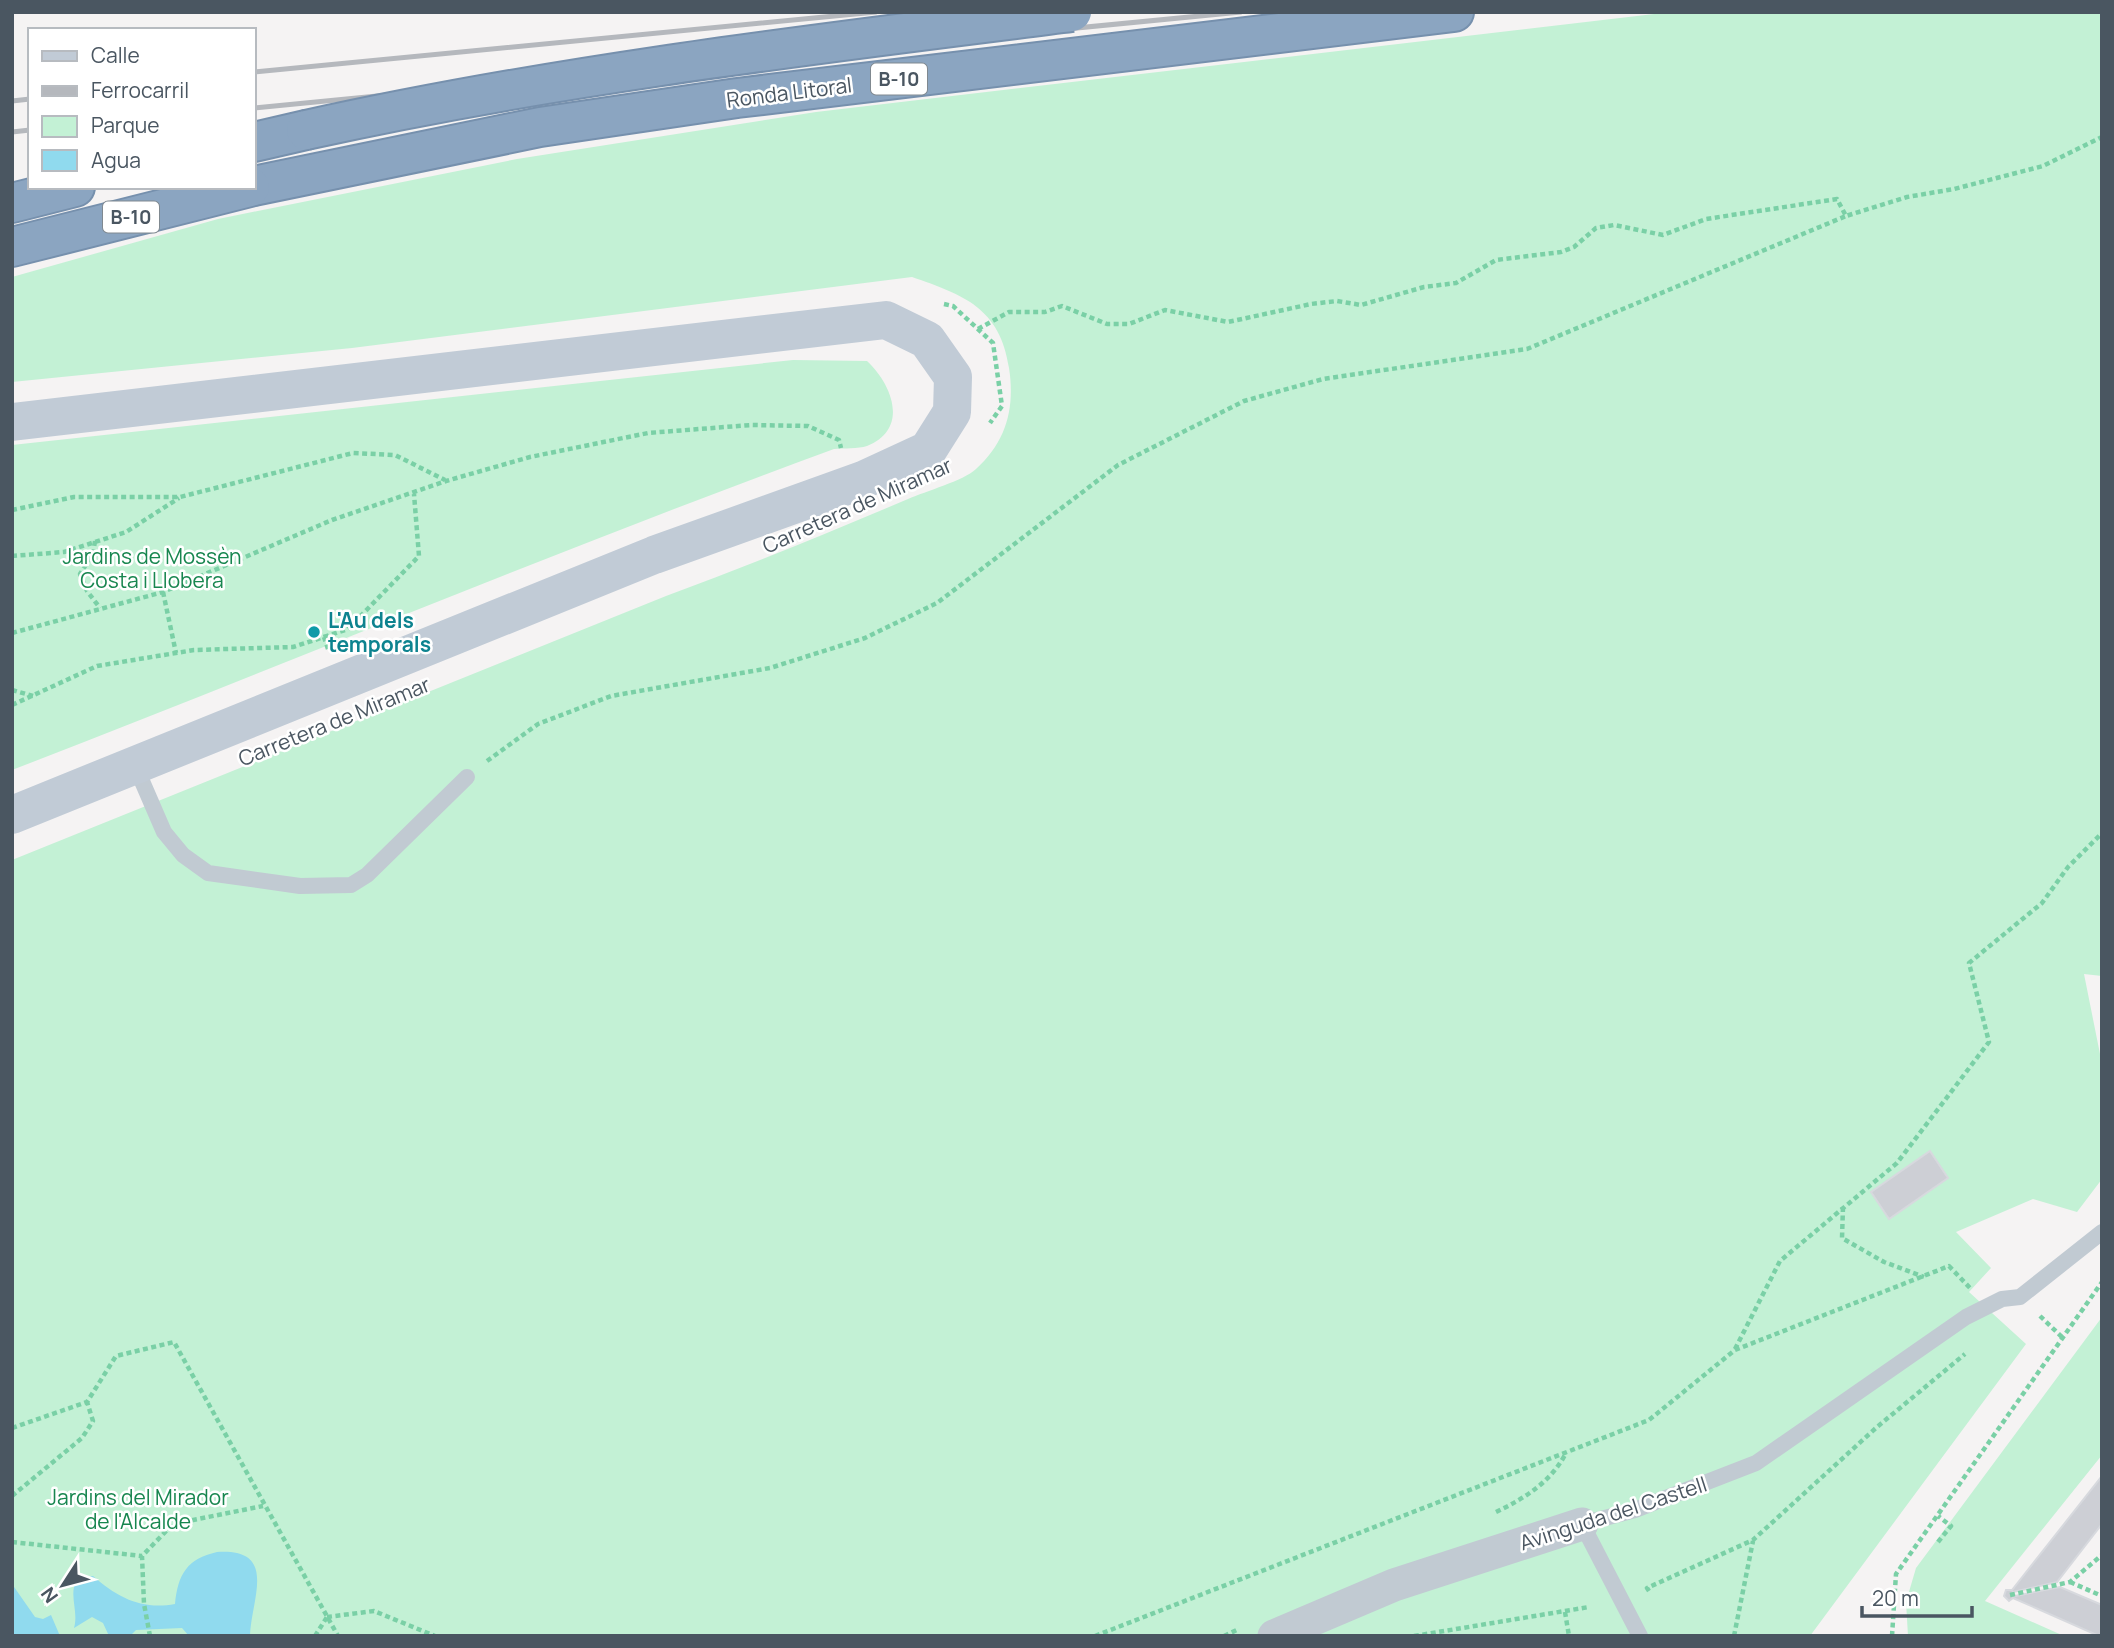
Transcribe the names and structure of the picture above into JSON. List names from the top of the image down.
{
  "streets": {
    "highway": ["B-10", "Ronda Litoral"],
    "street": ["Carretera de Miramar", "Avinguda del Castell"]
  },
  "parks": ["Jardins de Mossèn Costa i Llobera", "Jardins del Mirador de l'Alcalde"],
  "places": ["L'Au dels temporals"],
  "legend": [
    "Calle",
    "Ferrocarril",
    "Parque",
    "Agua"
  ],
  "scale_bar": "20 m",
  "north": "bottom left"
}
